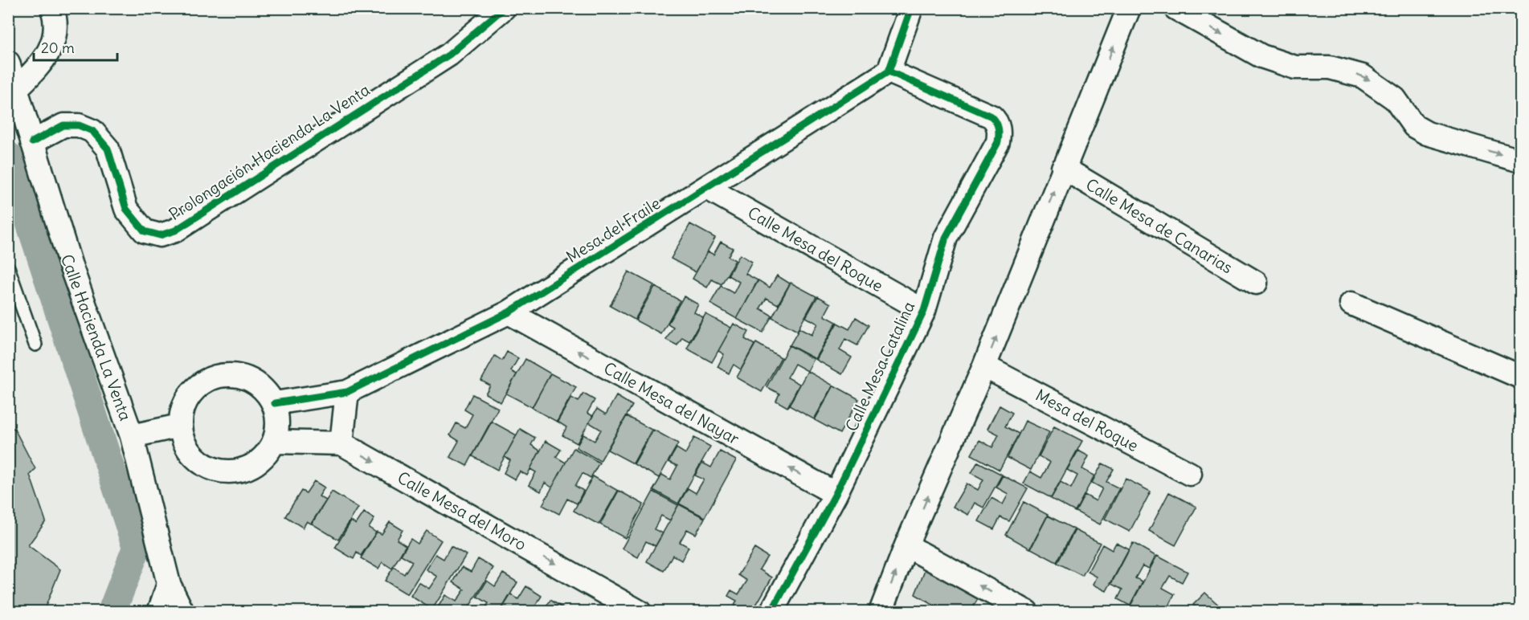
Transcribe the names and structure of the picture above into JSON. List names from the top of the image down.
{
  "streets": {
    "street": [
      "Prolongación Hacienda La Venta",
      "Calle Mesa de Canarias",
      "Mesa del Fraile",
      "Calle Mesa del Roque",
      "Calle Hacienda La Venta",
      "Calle Mesa Catalina",
      "Calle Mesa del Nayar",
      "Mesa del Roque",
      "Calle Mesa del Moro"
    ]
  },
  "crossings": [
    ["Prolongación Hacienda La Venta", "Calle Hacienda La Venta"],
    ["Mesa del Fraile", "Calle Mesa del Roque"],
    ["Mesa del Fraile", "Calle Mesa Catalina"],
    ["Mesa del Fraile", "Calle Mesa del Nayar"],
    ["Mesa del Fraile", "Calle Mesa del Moro"],
    ["Calle Mesa del Roque", "Calle Mesa Catalina"],
    ["Calle Mesa Catalina", "Calle Mesa del Nayar"]
  ],
  "one_way": ["Calle Mesa del Nayar", "Calle Mesa del Moro"],
  "scale_bar": "20 m"
}
